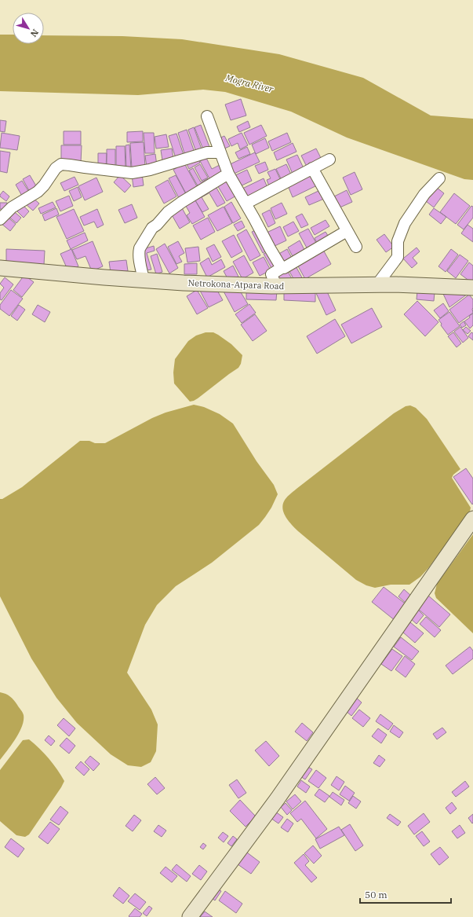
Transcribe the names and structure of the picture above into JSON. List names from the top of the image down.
{
  "streets": {
    "street": ["Netrokona-Atpara Road"]
  },
  "water": ["Mogra River"],
  "scale_bar": "50 m",
  "north": "bottom right"
}
